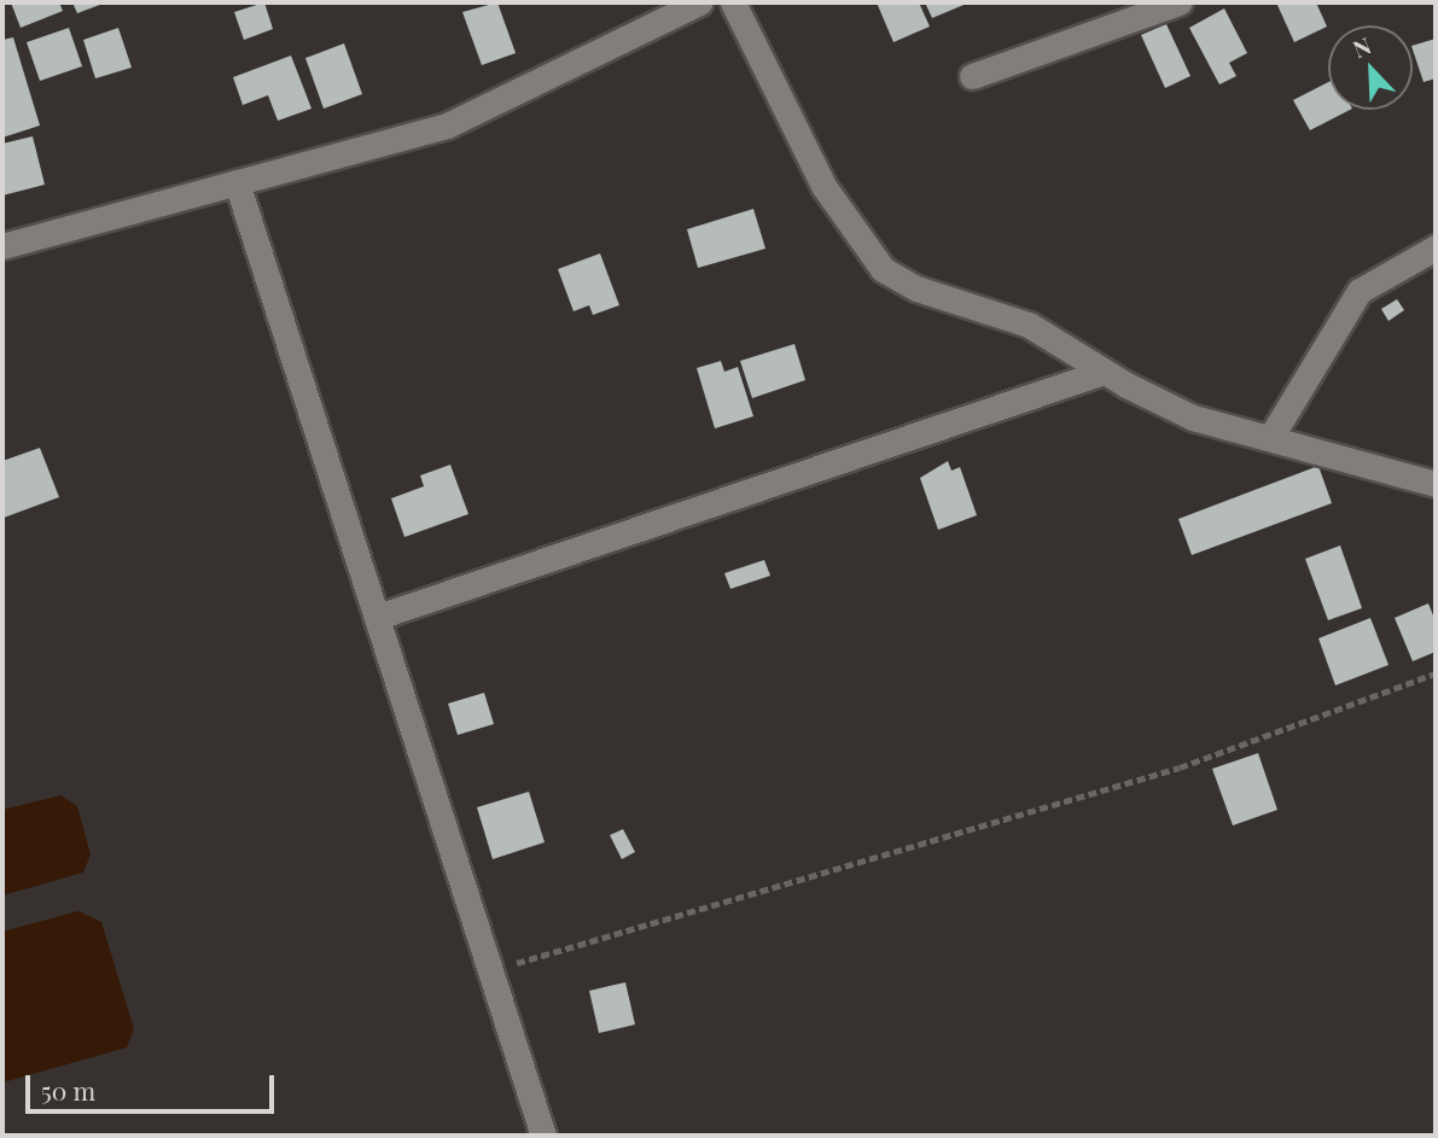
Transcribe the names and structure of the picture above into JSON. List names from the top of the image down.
{
  "scale_bar": "50 m",
  "north": "top left"
}
